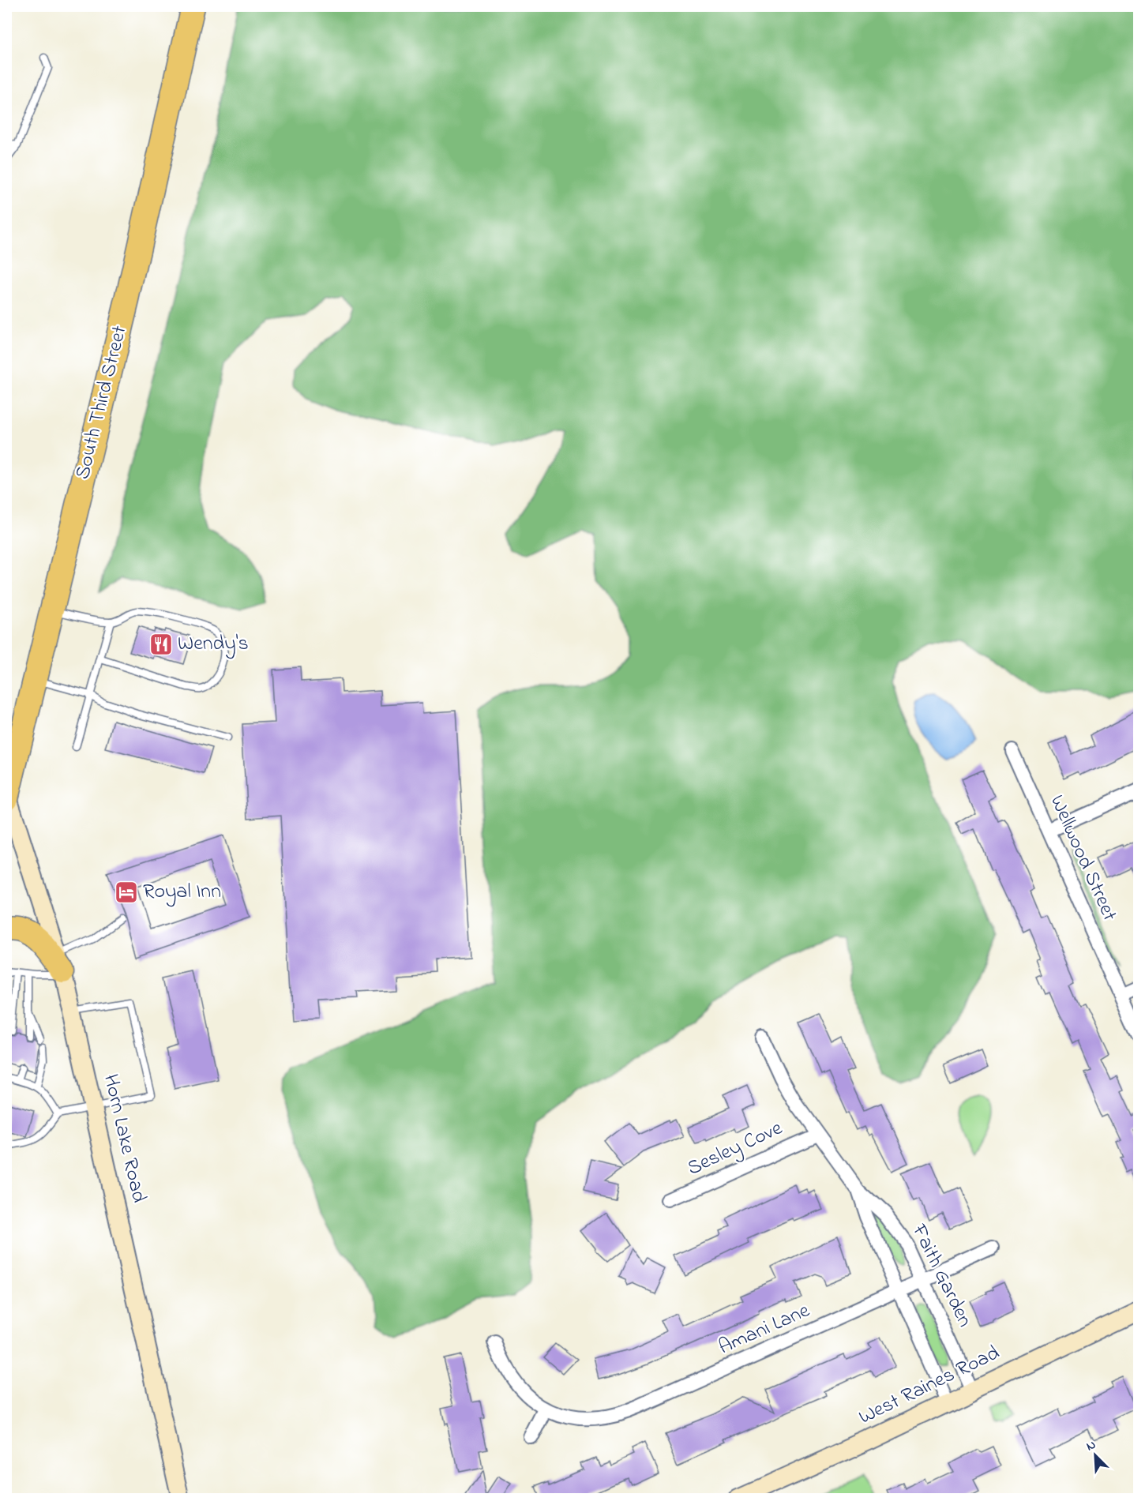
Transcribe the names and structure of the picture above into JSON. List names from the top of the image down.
{
  "streets": {
    "highway": ["South Third Street"],
    "main road": ["Horn Lake Road", "West Raines Road"],
    "street": [
      "Wellwood Street",
      "Sesley Cove",
      "Faith Garden",
      "Amani Lane"
    ]
  },
  "crossings": [
    ["South Third Street", "Horn Lake Road"],
    ["Sesley Cove", "Faith Garden"],
    ["Faith Garden", "Amani Lane"],
    ["Faith Garden", "West Raines Road"]
  ],
  "places": {
    "restaurant": ["Wendy's"],
    "hotel": ["Royal Inn"]
  },
  "north": "top left"
}
